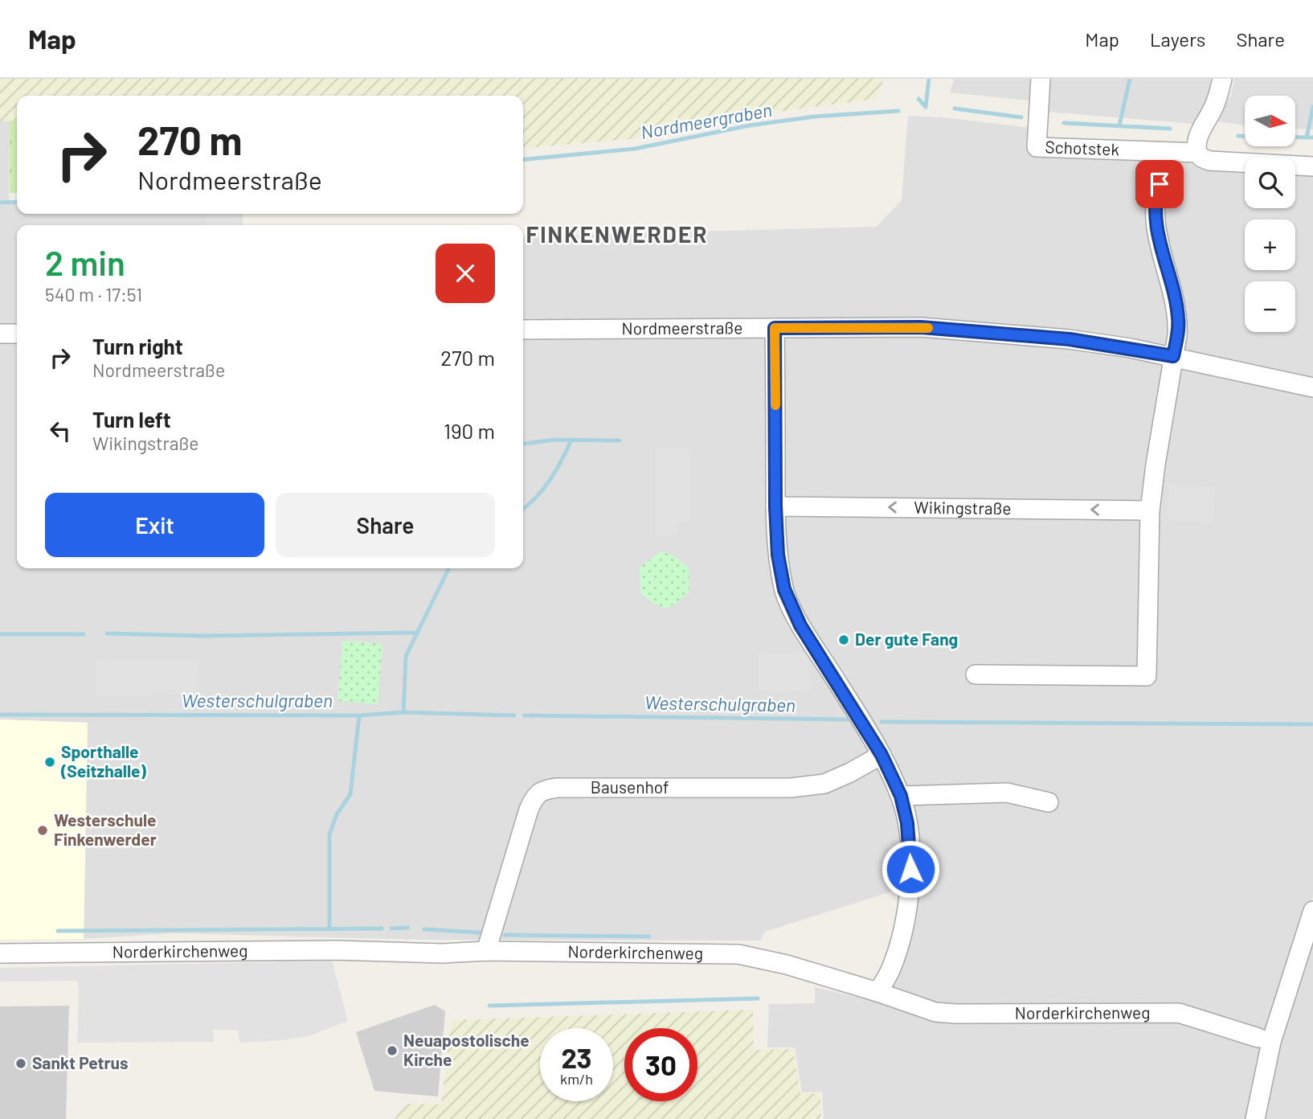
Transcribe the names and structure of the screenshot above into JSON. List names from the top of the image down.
{
  "streets": {
    "street": [
      "Schotstek",
      "Nordmeerstraße",
      "Wikingstraße",
      "Bausenhof",
      "Norderkirchenweg"
    ]
  },
  "crossings": [
    ["Bausenhof", "Norderkirchenweg"]
  ],
  "one_way": ["Wikingstraße"],
  "districts": ["FINKENWERDER"],
  "water": ["Nordmeergraben", "Westerschulgraben"],
  "places": [
    "Der gute Fang",
    "Sporthalle (Seitzhalle)",
    "Westerschule Finkenwerder",
    "Neuapostolische Kirche",
    "Sankt Petrus"
  ],
  "north": "right",
  "page": {
    "header": "Map",
    "nav": ["Map", "Layers", "Share"],
    "map_buttons": ["+", "−"],
    "turn": ["270 m", "Nordmeerstraße"],
    "heading": ["2 min", "540 m · 17:51"],
    "list": [
      {
        "name": "Turn right",
        "note": "Nordmeerstraße",
        "value": "270 m"
      },
      {
        "name": "Turn left",
        "note": "Wikingstraße",
        "value": "190 m"
      }
    ],
    "buttons": ["Exit", "Share"],
    "speed": "23 km/h",
    "limit": "30"
  }
}
